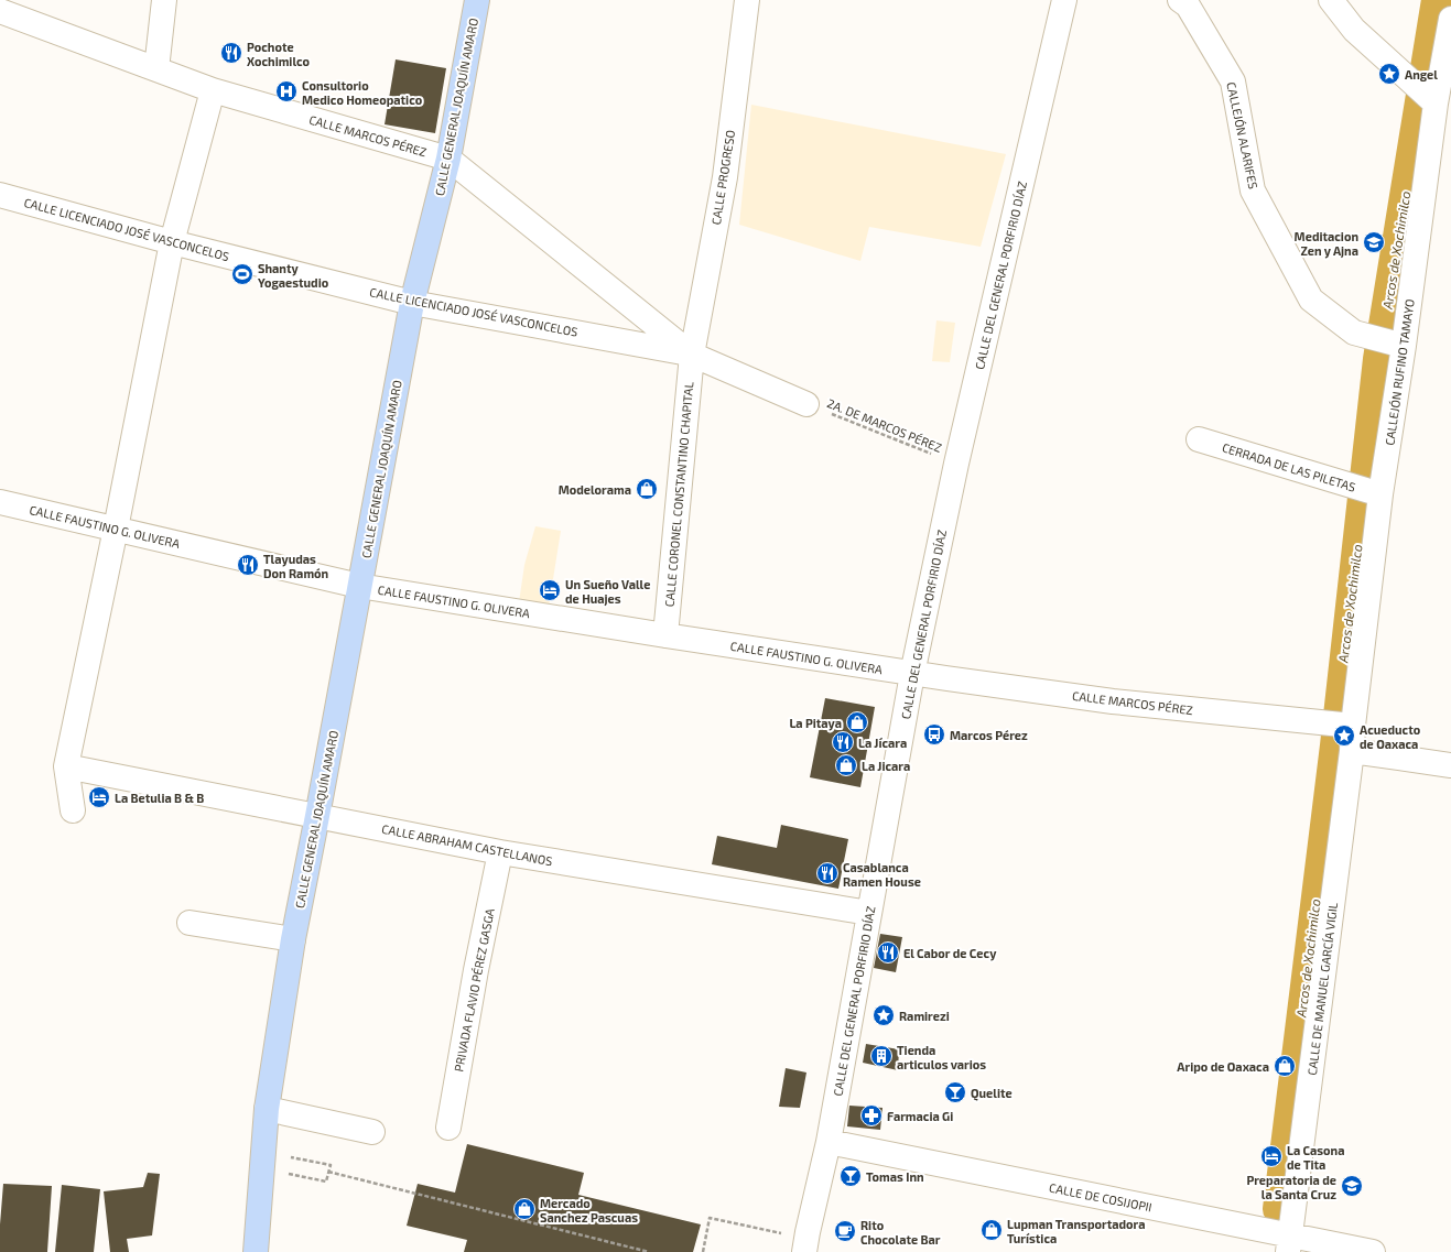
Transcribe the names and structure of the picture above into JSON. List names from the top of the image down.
{
  "streets": {
    "street": [
      "CALLE GENERAL JOAQUÍN AMARO",
      "CALLE MARCOS PÉREZ",
      "CALLEJÓN ALARIFES",
      "CALLE PROGRESO",
      "CALLE LICENCIADO JOSÉ VASCONCELOS",
      "CALLE DEL GENERAL PORFIRIO DÍAZ",
      "CALLEJÓN RUFINO TAMAYO",
      "CERRADA DE LAS PILETAS",
      "CALLE CORONEL CONSTANTINO CHAPITAL",
      "CALLE FAUSTINO G. OLIVERA",
      "CALLE ABRAHAM CASTELLANOS",
      "CALLE DE MANUEL GARCÍA VIGIL",
      "PRIVADA FLAVIO PÉREZ GASGA",
      "CALLE DE COSIJOPII"
    ],
    "path": ["2A. DE MARCOS PÉREZ"]
  },
  "crossings": [
    ["CALLE GENERAL JOAQUÍN AMARO", "CALLE MARCOS PÉREZ"],
    ["CALLE GENERAL JOAQUÍN AMARO", "CALLE LICENCIADO JOSÉ VASCONCELOS"],
    ["CALLE GENERAL JOAQUÍN AMARO", "CALLE FAUSTINO G. OLIVERA"],
    ["CALLE GENERAL JOAQUÍN AMARO", "CALLE ABRAHAM CASTELLANOS"],
    ["CALLE MARCOS PÉREZ", "CALLE PROGRESO"],
    ["CALLE MARCOS PÉREZ", "CALLE LICENCIADO JOSÉ VASCONCELOS"],
    ["CALLE MARCOS PÉREZ", "CALLE DEL GENERAL PORFIRIO DÍAZ"],
    ["CALLE MARCOS PÉREZ", "CALLEJÓN RUFINO TAMAYO"],
    ["CALLE MARCOS PÉREZ", "2A. DE MARCOS PÉREZ"],
    ["CALLE MARCOS PÉREZ", "CALLE CORONEL CONSTANTINO CHAPITAL"],
    ["CALLE MARCOS PÉREZ", "CALLE FAUSTINO G. OLIVERA"],
    ["CALLE MARCOS PÉREZ", "CALLE DE MANUEL GARCÍA VIGIL"],
    ["CALLEJÓN ALARIFES", "CALLEJÓN RUFINO TAMAYO"],
    ["CALLE PROGRESO", "CALLE LICENCIADO JOSÉ VASCONCELOS"],
    ["CALLE PROGRESO", "CALLE CORONEL CONSTANTINO CHAPITAL"],
    ["CALLE LICENCIADO JOSÉ VASCONCELOS", "CALLE CORONEL CONSTANTINO CHAPITAL"],
    ["CALLE DEL GENERAL PORFIRIO DÍAZ", "2A. DE MARCOS PÉREZ"],
    ["CALLE DEL GENERAL PORFIRIO DÍAZ", "CALLE FAUSTINO G. OLIVERA"],
    ["CALLE DEL GENERAL PORFIRIO DÍAZ", "CALLE ABRAHAM CASTELLANOS"],
    ["CALLE DEL GENERAL PORFIRIO DÍAZ", "CALLE DE COSIJOPII"],
    ["CALLEJÓN RUFINO TAMAYO", "CERRADA DE LAS PILETAS"],
    ["CALLEJÓN RUFINO TAMAYO", "CALLE DE MANUEL GARCÍA VIGIL"],
    ["CALLE CORONEL CONSTANTINO CHAPITAL", "CALLE FAUSTINO G. OLIVERA"],
    ["CALLE ABRAHAM CASTELLANOS", "PRIVADA FLAVIO PÉREZ GASGA"],
    ["CALLE DE MANUEL GARCÍA VIGIL", "CALLE DE COSIJOPII"]
  ],
  "water": ["Arcos de Xochimilco"],
  "places": {
    "restaurant": [
      "Pochote Xochimilco",
      "Tlayudas Don Ramón",
      "La Jícara",
      "Casablanca Ramen House",
      "El Cabor de Cecy"
    ],
    "place": ["Angel", "Acueducto de Oaxaca", "Ramirezi"],
    "hospital": ["Consultorio Medico Homeopatico"],
    "school or university": ["Meditacion Zen y Ajna", "Preparatoria de la Santa Cruz"],
    "sports": ["Shanty Yogaestudio"],
    "shop": [
      "Modelorama",
      "La Pitaya",
      "La Jicara",
      "Aripo de Oaxaca",
      "Mercado Sanchez Pascuas",
      "Lupman Transportadora Turística"
    ],
    "hotel": ["Un Sueño Valle de Huajes", "La Betulia B & B", "La Casona de Tita"],
    "bus stop": ["Marcos Pérez"],
    "building": ["Tienda articulos varios"],
    "bar": ["Quelite", "Tomas Inn"],
    "pharmacy": ["Farmacia Gi"],
    "cafe": ["Rito Chocolate Bar"]
  }
}
